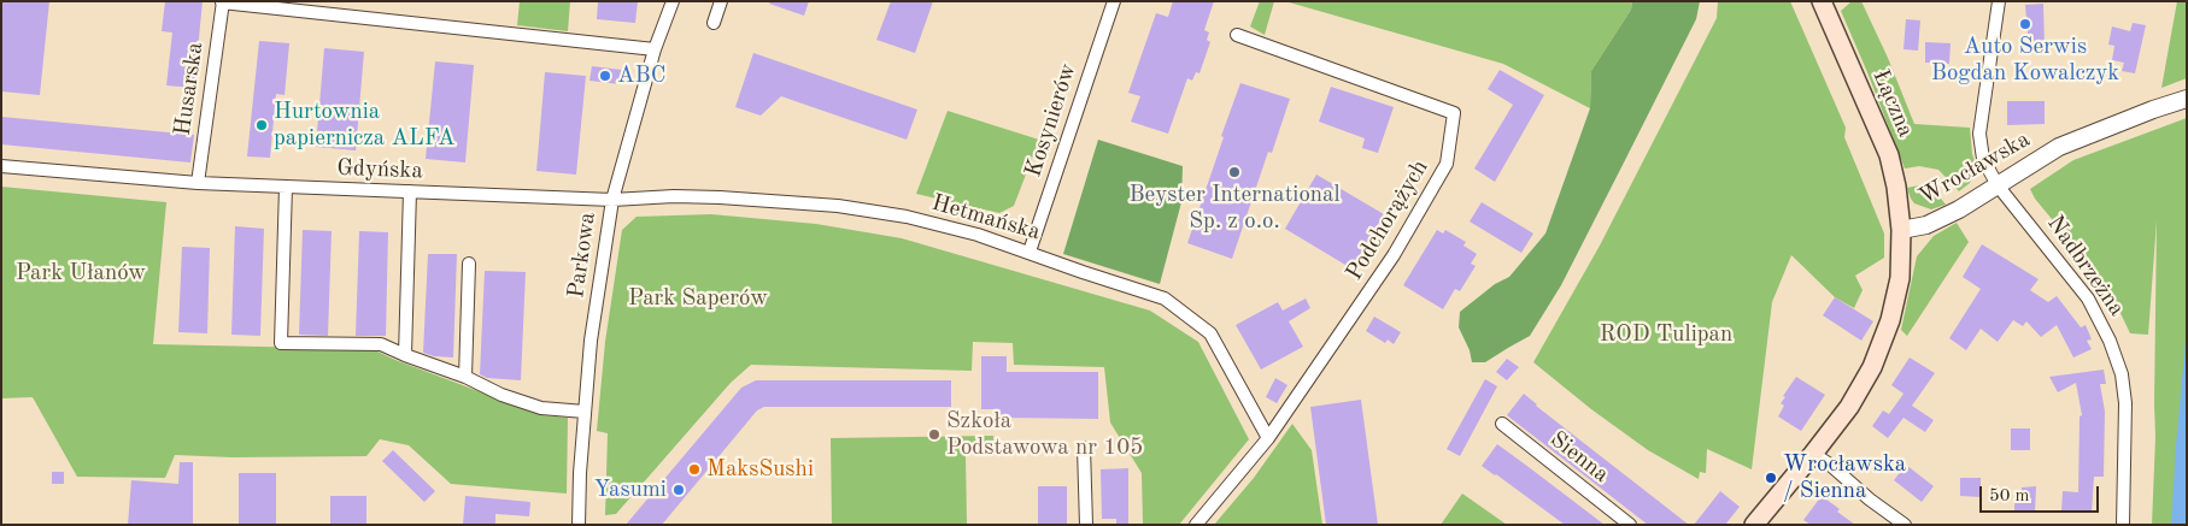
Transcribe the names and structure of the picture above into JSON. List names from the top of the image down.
{
  "streets": {
    "main road": ["Łączna", "Wrocławska"],
    "street": [
      "Husarska",
      "Kosynierów",
      "Gdyńska",
      "Hetmańska",
      "Podchorążych",
      "Parkowa",
      "Nadbrzeżna",
      "Sienna"
    ]
  },
  "crossings": [
    ["Husarska", "Gdyńska"],
    ["Łączna", "Wrocławska"],
    ["Kosynierów", "Hetmańska"],
    ["Wrocławska", "Nadbrzeżna"],
    ["Gdyńska", "Hetmańska"],
    ["Gdyńska", "Parkowa"],
    ["Hetmańska", "Podchorążych"],
    ["Hetmańska", "Parkowa"]
  ],
  "parks": ["Park Ułanów", "Park Saperów", "ROD Tulipan"],
  "places": [
    "Auto Serwis Bogdan Kowalczyk",
    "ABC",
    "Hurtownia papiernicza ALFA",
    "Beyster International Sp. z o.o.",
    "Szkoła Podstawowa nr 105",
    "MaksSushi",
    "Wrocławska / Sienna",
    "Yasumi"
  ],
  "scale_bar": "50 m"
}
